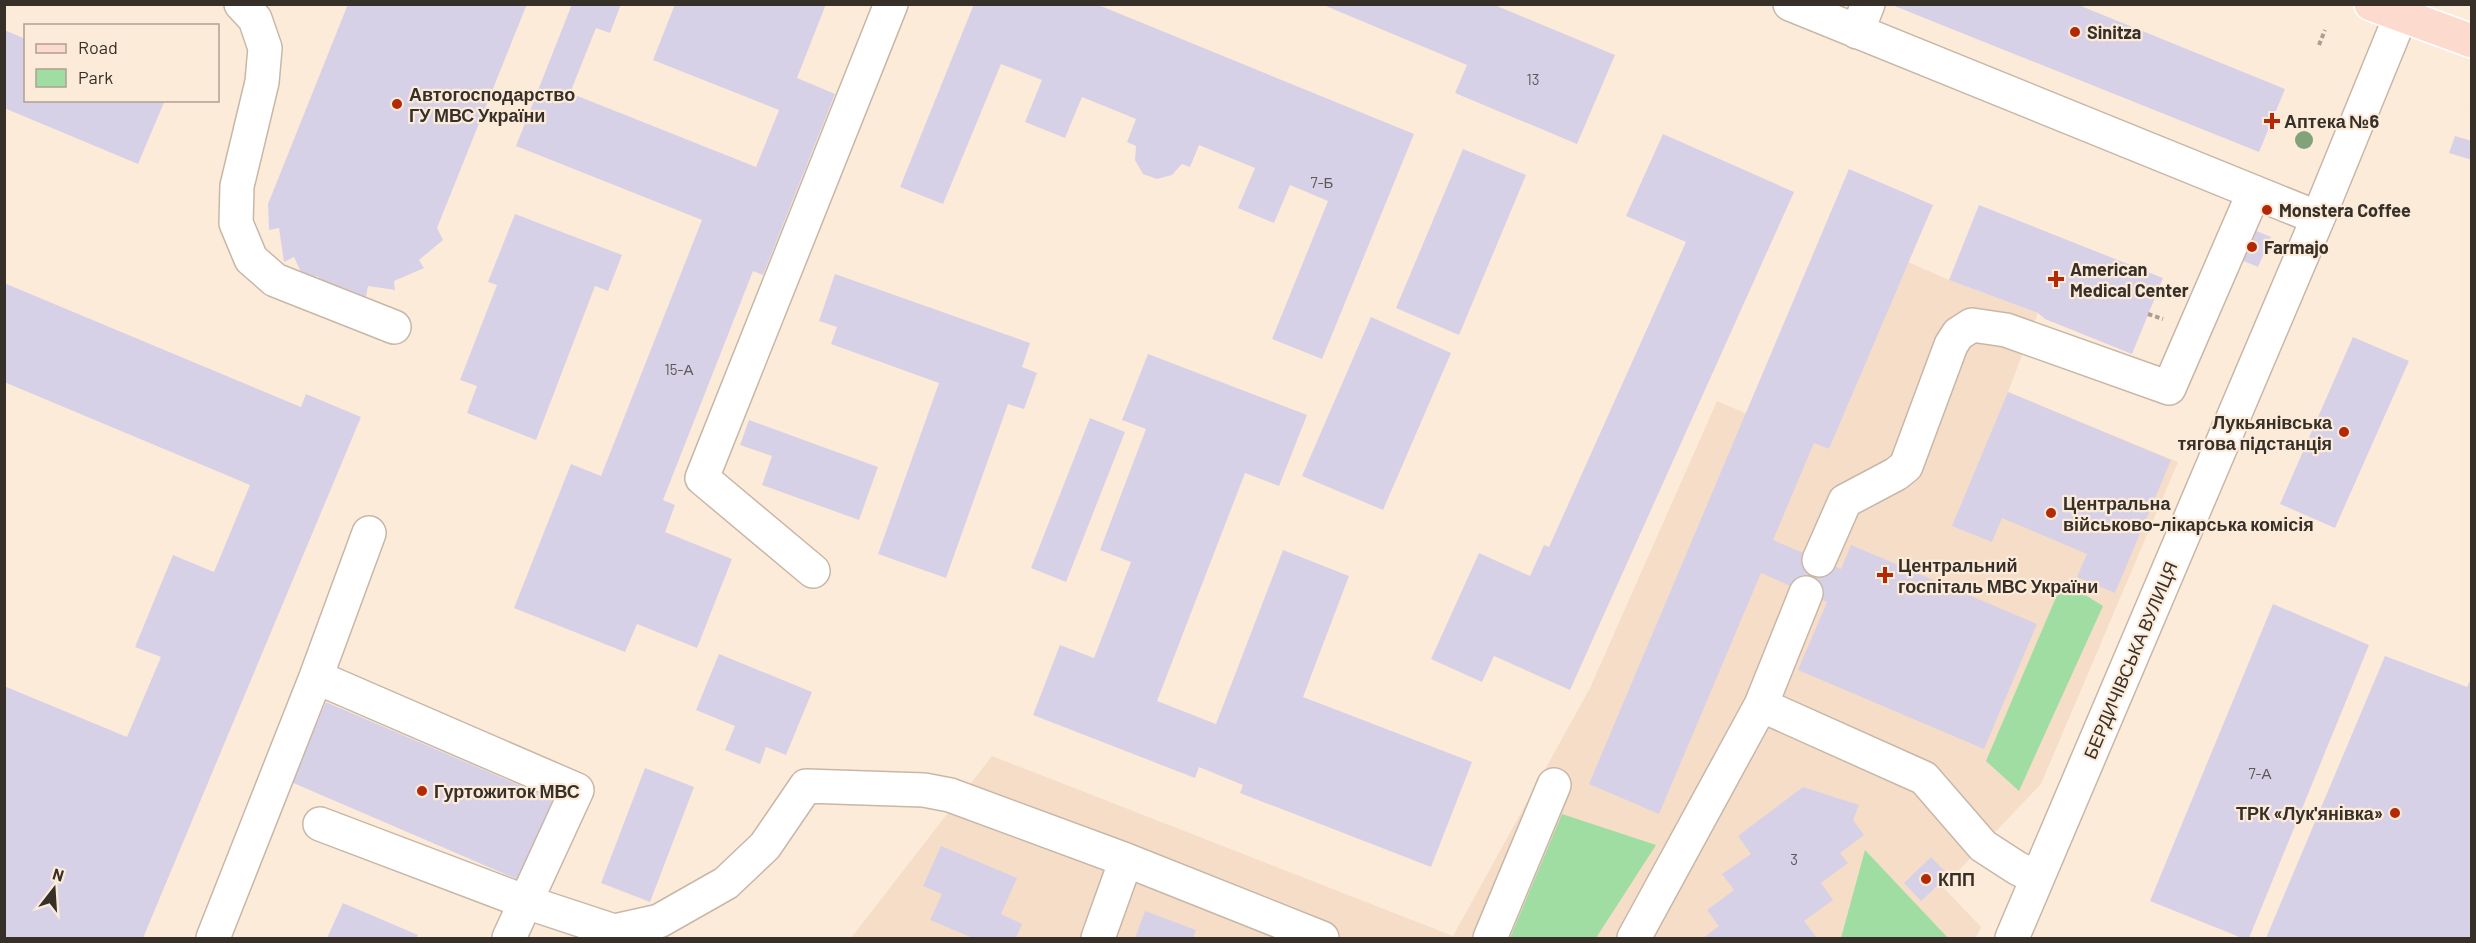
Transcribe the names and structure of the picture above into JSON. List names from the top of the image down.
{
  "streets": {
    "street": ["БЕРДИЧІВСЬКА ВУЛИЦЯ"]
  },
  "places": {
    "other": [
      "Sinitza",
      "Автогосподарство ГУ МВС України",
      "Monstera Coffee",
      "Farmajo",
      "Лукьянiвська тягова пiдстанцiя",
      "Центральна військово-лікарська комісія",
      "Гуртожиток МВС",
      "ТРК «Лук'янівка»",
      "КПП"
    ],
    "health": ["Аптека №6", "American Medical Center", "Центральний госпіталь МВС України"]
  },
  "house_numbers": [
    "13",
    "7-Б",
    "15-А",
    "7-А",
    "3"
  ],
  "legend": ["Road", "Park"],
  "north": "top"
}
